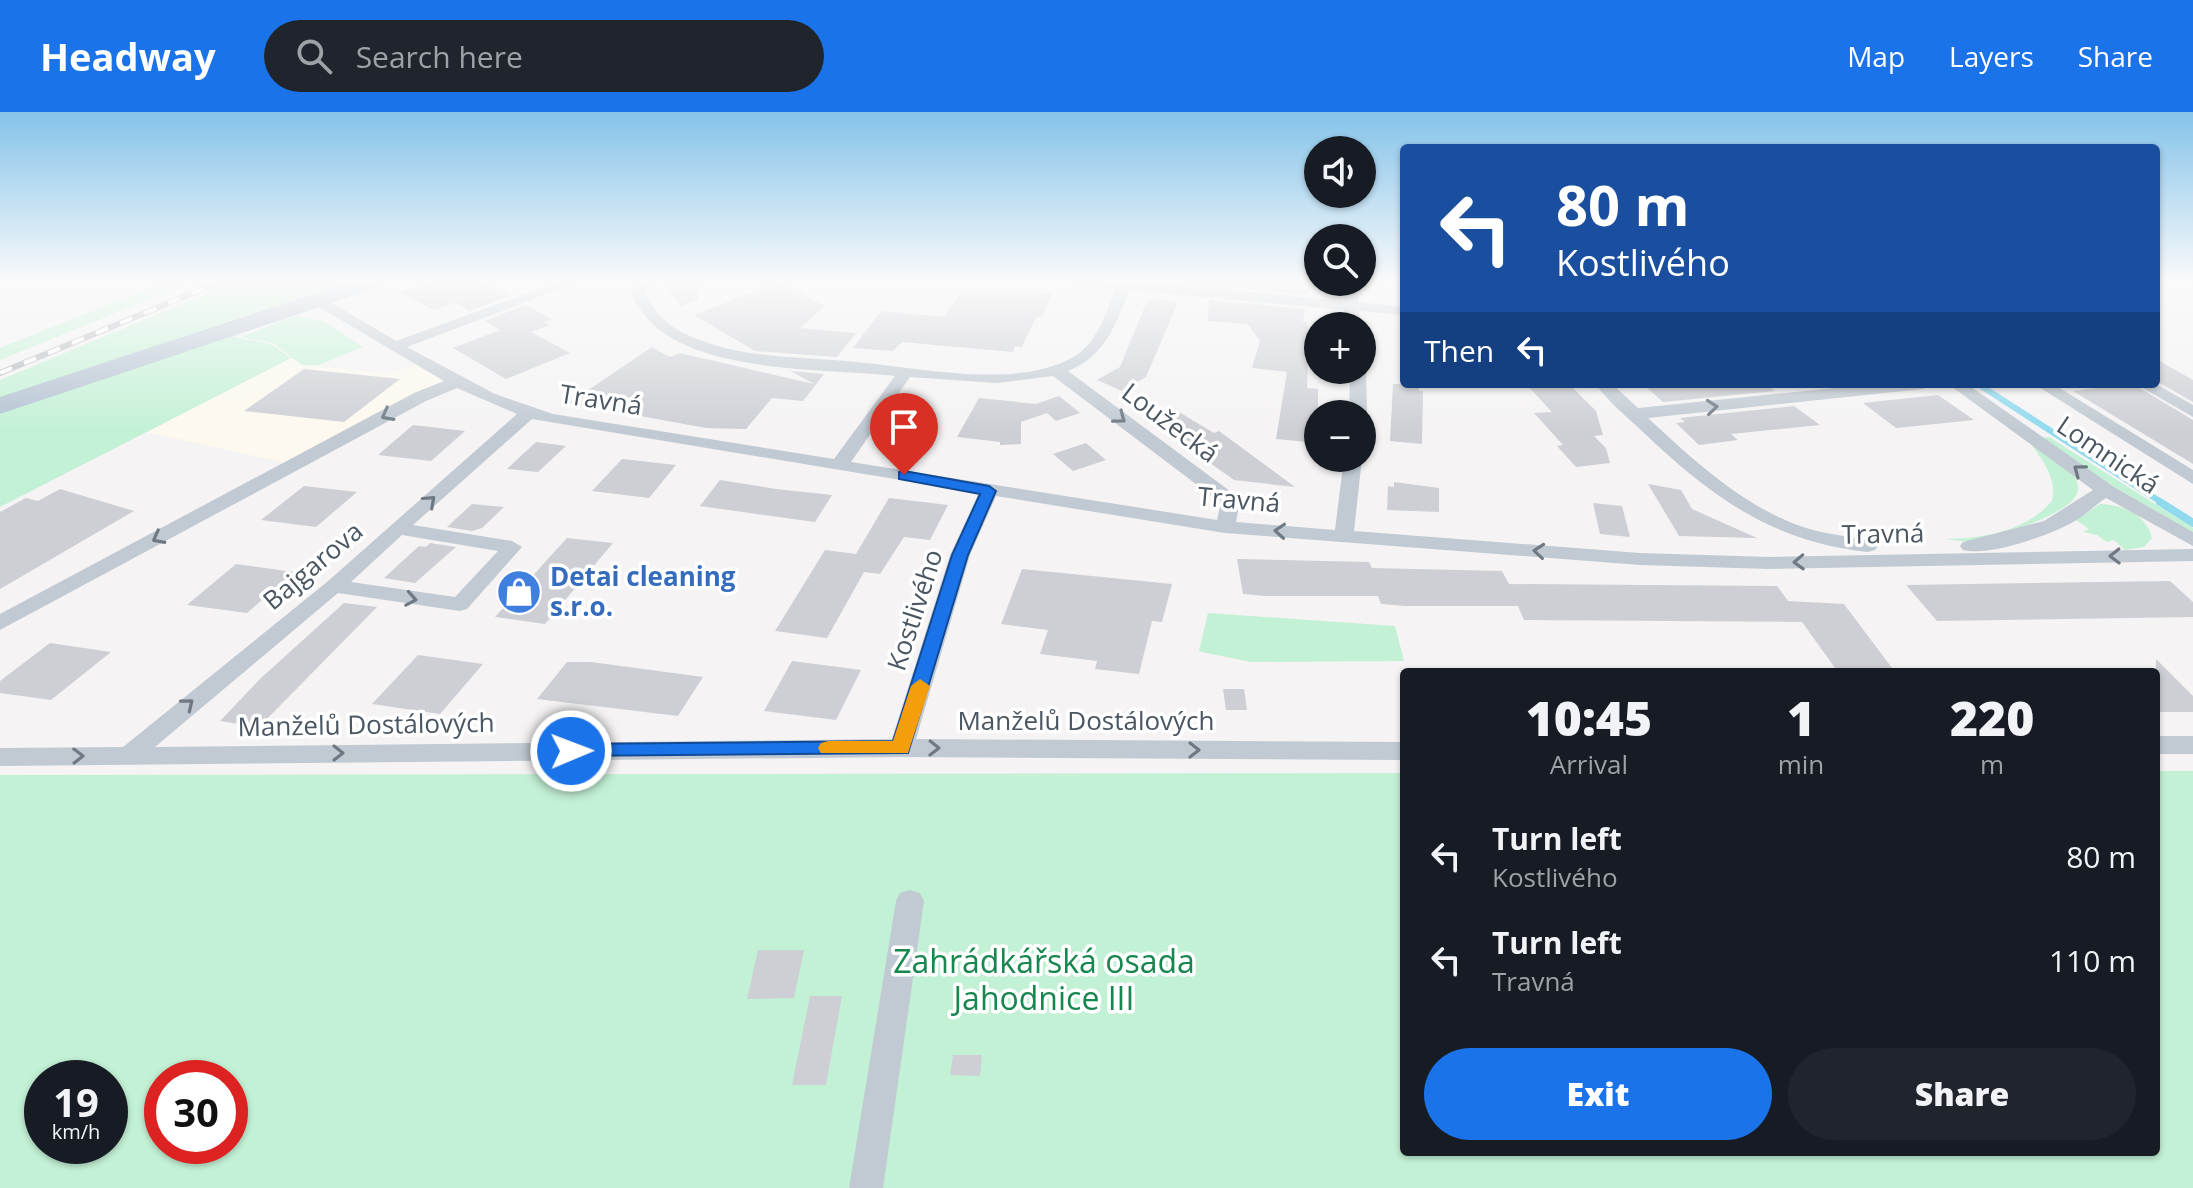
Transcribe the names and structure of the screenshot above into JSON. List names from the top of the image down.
{
  "streets": {
    "street": [
      "Travná",
      "Loužecká",
      "Lomnická",
      "Bajgarova",
      "Kostlivého",
      "Manželů Dostálových"
    ]
  },
  "crossings": [
    ["Travná", "Loužecká"],
    ["Travná", "Bajgarova"],
    ["Travná", "Kostlivého"],
    ["Bajgarova", "Manželů Dostálových"],
    ["Kostlivého", "Manželů Dostálových"]
  ],
  "one_way": ["Travná", "Loužecká", "Manželů Dostálových"],
  "parks": ["Zahrádkářská osada Jahodnice III"],
  "places": {
    "shop": ["Detai cleaning s.r.o."]
  },
  "page": {
    "header": "Headway",
    "search": "Search here",
    "nav": ["Map", "Layers", "Share"],
    "map_buttons": ["+", "−"],
    "turn": ["80 m", "Kostlivého"],
    "then": "Then",
    "eta": [
      "10:45",
      "Arrival",
      "1",
      "min",
      "220",
      "m"
    ],
    "list": [
      {
        "name": "Turn left",
        "note": "Kostlivého",
        "value": "80 m"
      },
      {
        "name": "Turn left",
        "note": "Travná",
        "value": "110 m"
      }
    ],
    "buttons": ["Exit", "Share"],
    "speed": "19 km/h",
    "limit": "30"
  }
}
